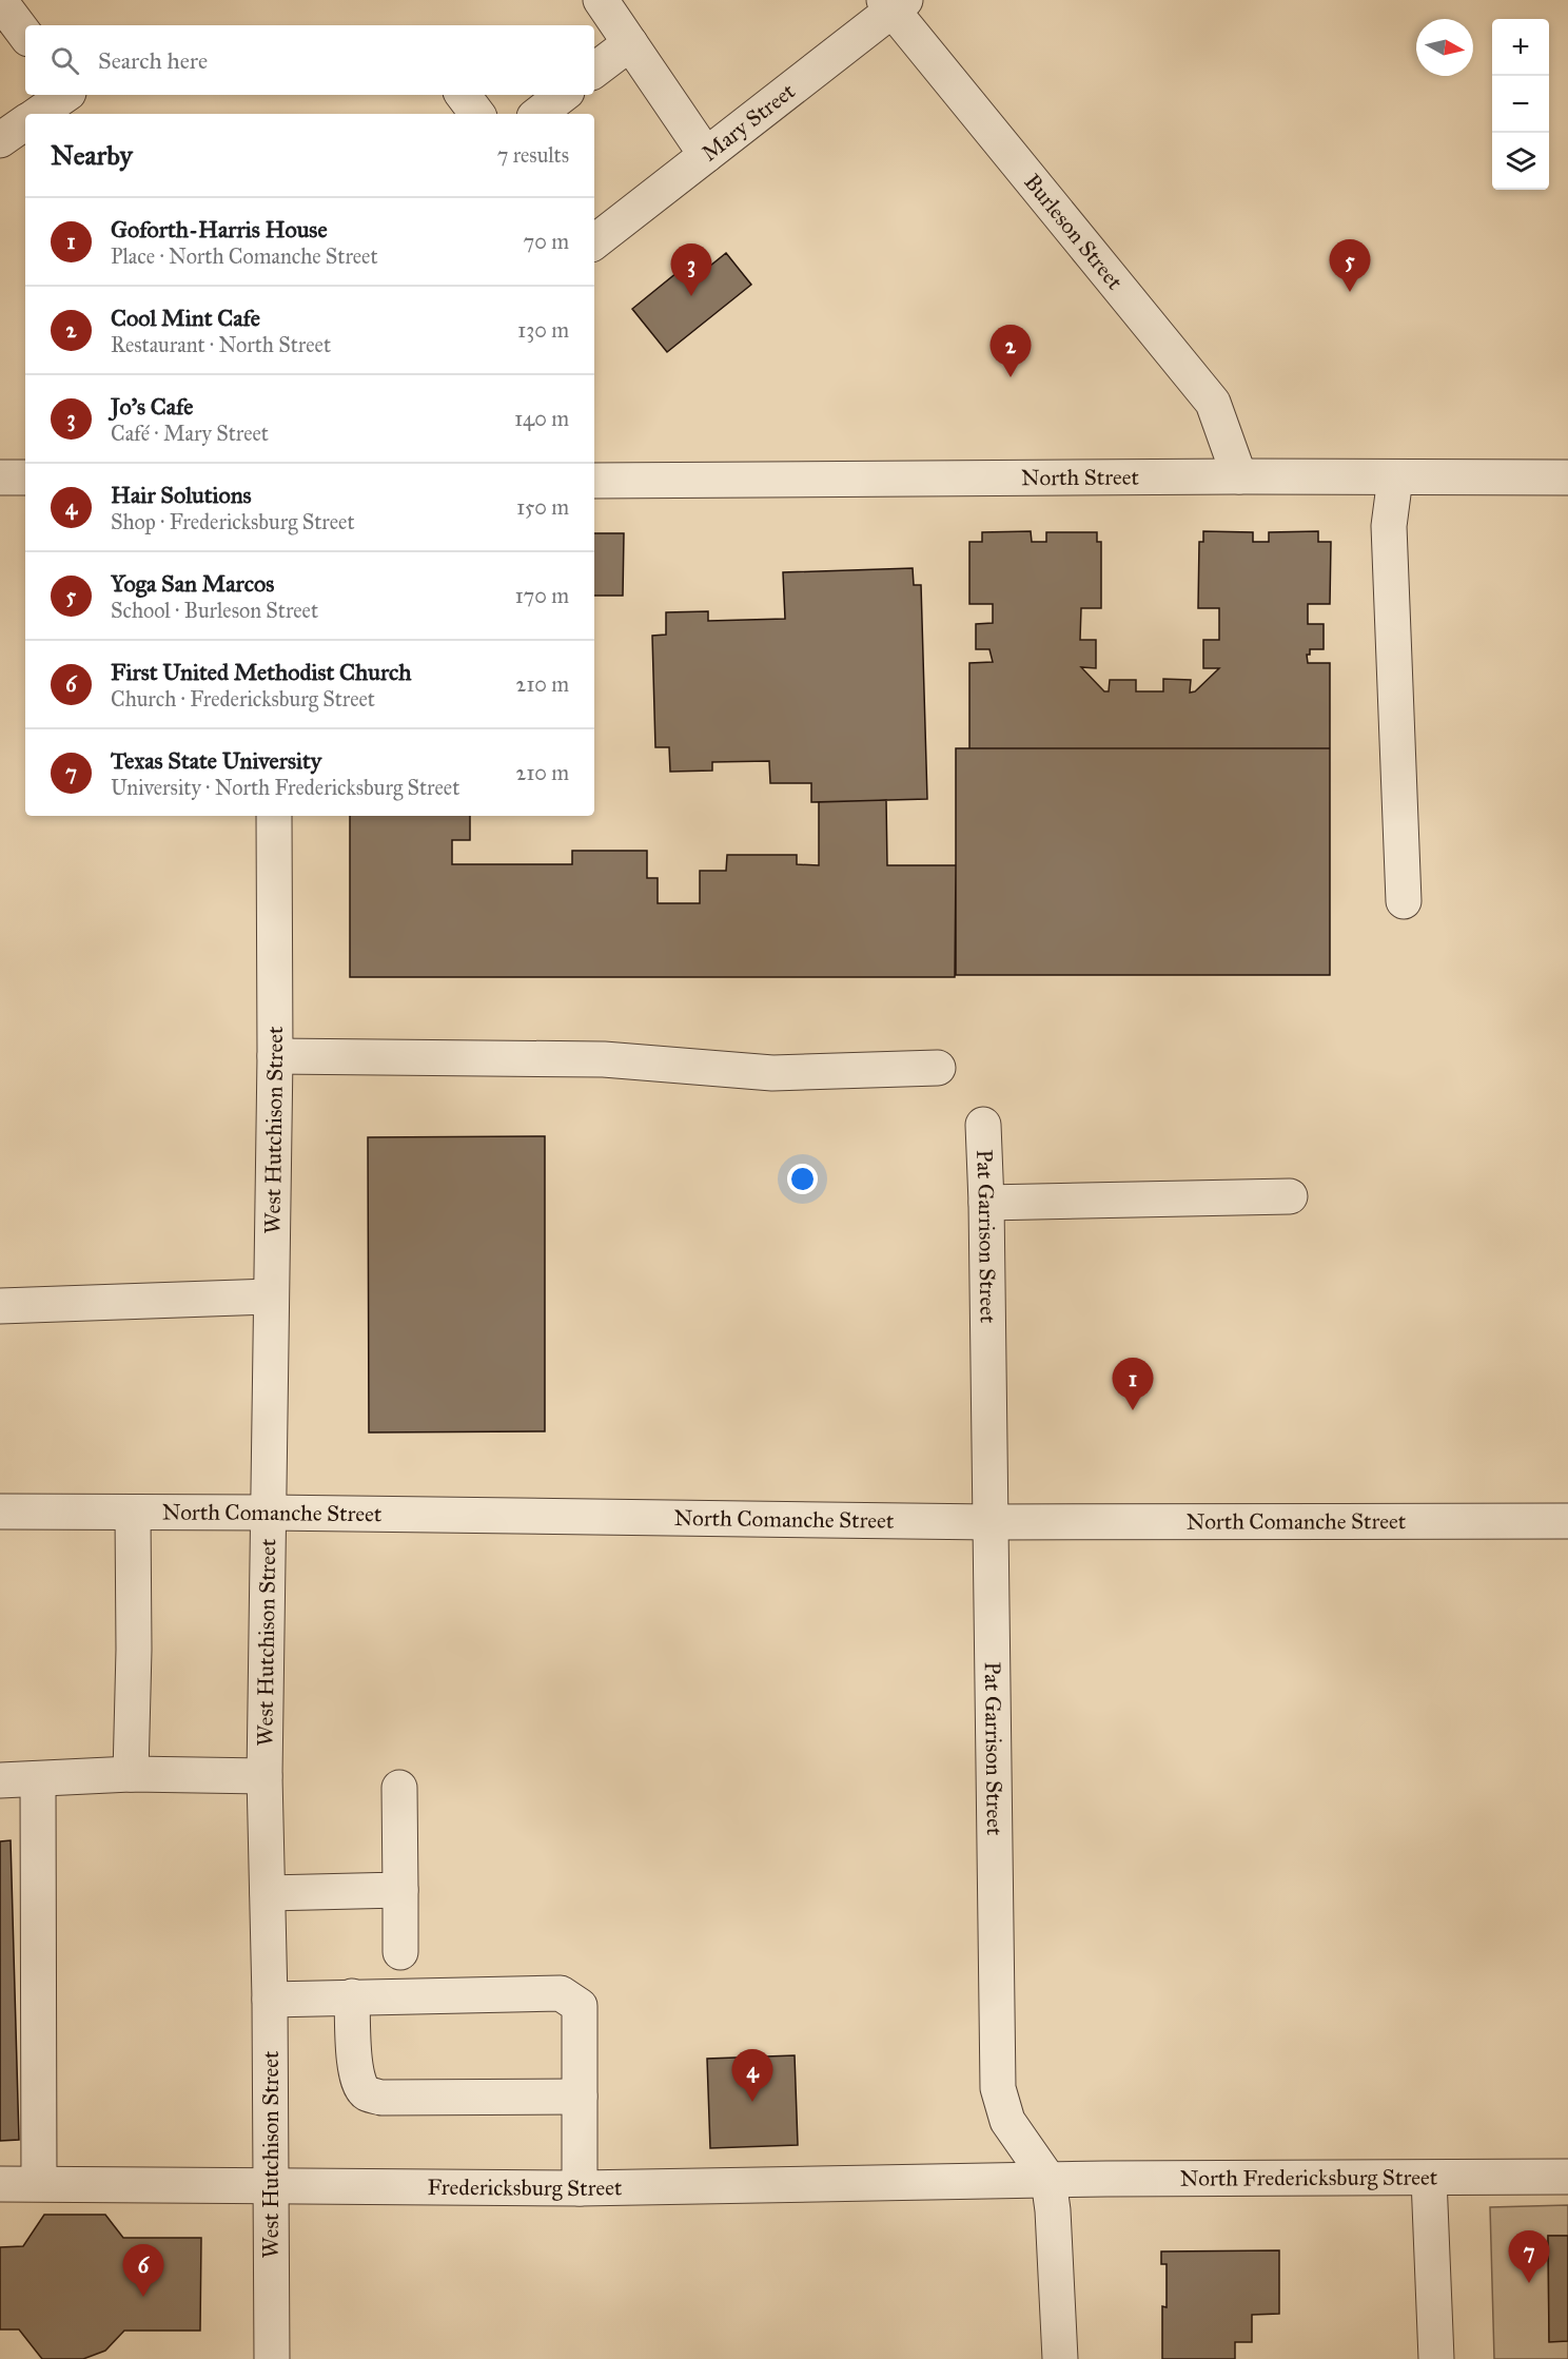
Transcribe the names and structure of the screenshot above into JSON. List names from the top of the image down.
{
  "streets": {
    "street": [
      "Mary Street",
      "Burleson Street",
      "North Street",
      "West Hutchison Street",
      "Pat Garrison Street",
      "North Comanche Street",
      "North Fredericksburg Street",
      "Fredericksburg Street"
    ]
  },
  "crossings": [
    ["Mary Street", "Burleson Street"],
    ["Burleson Street", "North Street"],
    ["West Hutchison Street", "North Comanche Street"],
    ["West Hutchison Street", "Fredericksburg Street"],
    ["Pat Garrison Street", "North Comanche Street"],
    ["Pat Garrison Street", "North Fredericksburg Street"],
    ["Pat Garrison Street", "Fredericksburg Street"],
    ["North Fredericksburg Street", "Fredericksburg Street"]
  ],
  "north": "right",
  "page": {
    "map_buttons": ["+", "−"],
    "search": "Search here",
    "heading": ["Nearby", "7 results"],
    "list": [
      {
        "mark": "1",
        "name": "Goforth-Harris House",
        "note": "Place · North Comanche Street",
        "value": "70 m"
      },
      {
        "mark": "2",
        "name": "Cool Mint Cafe",
        "note": "Restaurant · North Street",
        "value": "130 m"
      },
      {
        "mark": "3",
        "name": "Jo's Cafe",
        "note": "Café · Mary Street",
        "value": "140 m"
      },
      {
        "mark": "4",
        "name": "Hair Solutions",
        "note": "Shop · Fredericksburg Street",
        "value": "150 m"
      },
      {
        "mark": "5",
        "name": "Yoga San Marcos",
        "note": "School · Burleson Street",
        "value": "170 m"
      },
      {
        "mark": "6",
        "name": "First United Methodist Church",
        "note": "Church · Fredericksburg Street",
        "value": "210 m"
      },
      {
        "mark": "7",
        "name": "Texas State University",
        "note": "University · North Fredericksburg Street",
        "value": "210 m"
      }
    ],
    "pins": [
      "5",
      "3",
      "2",
      "1",
      "4",
      "7",
      "6"
    ]
  }
}
